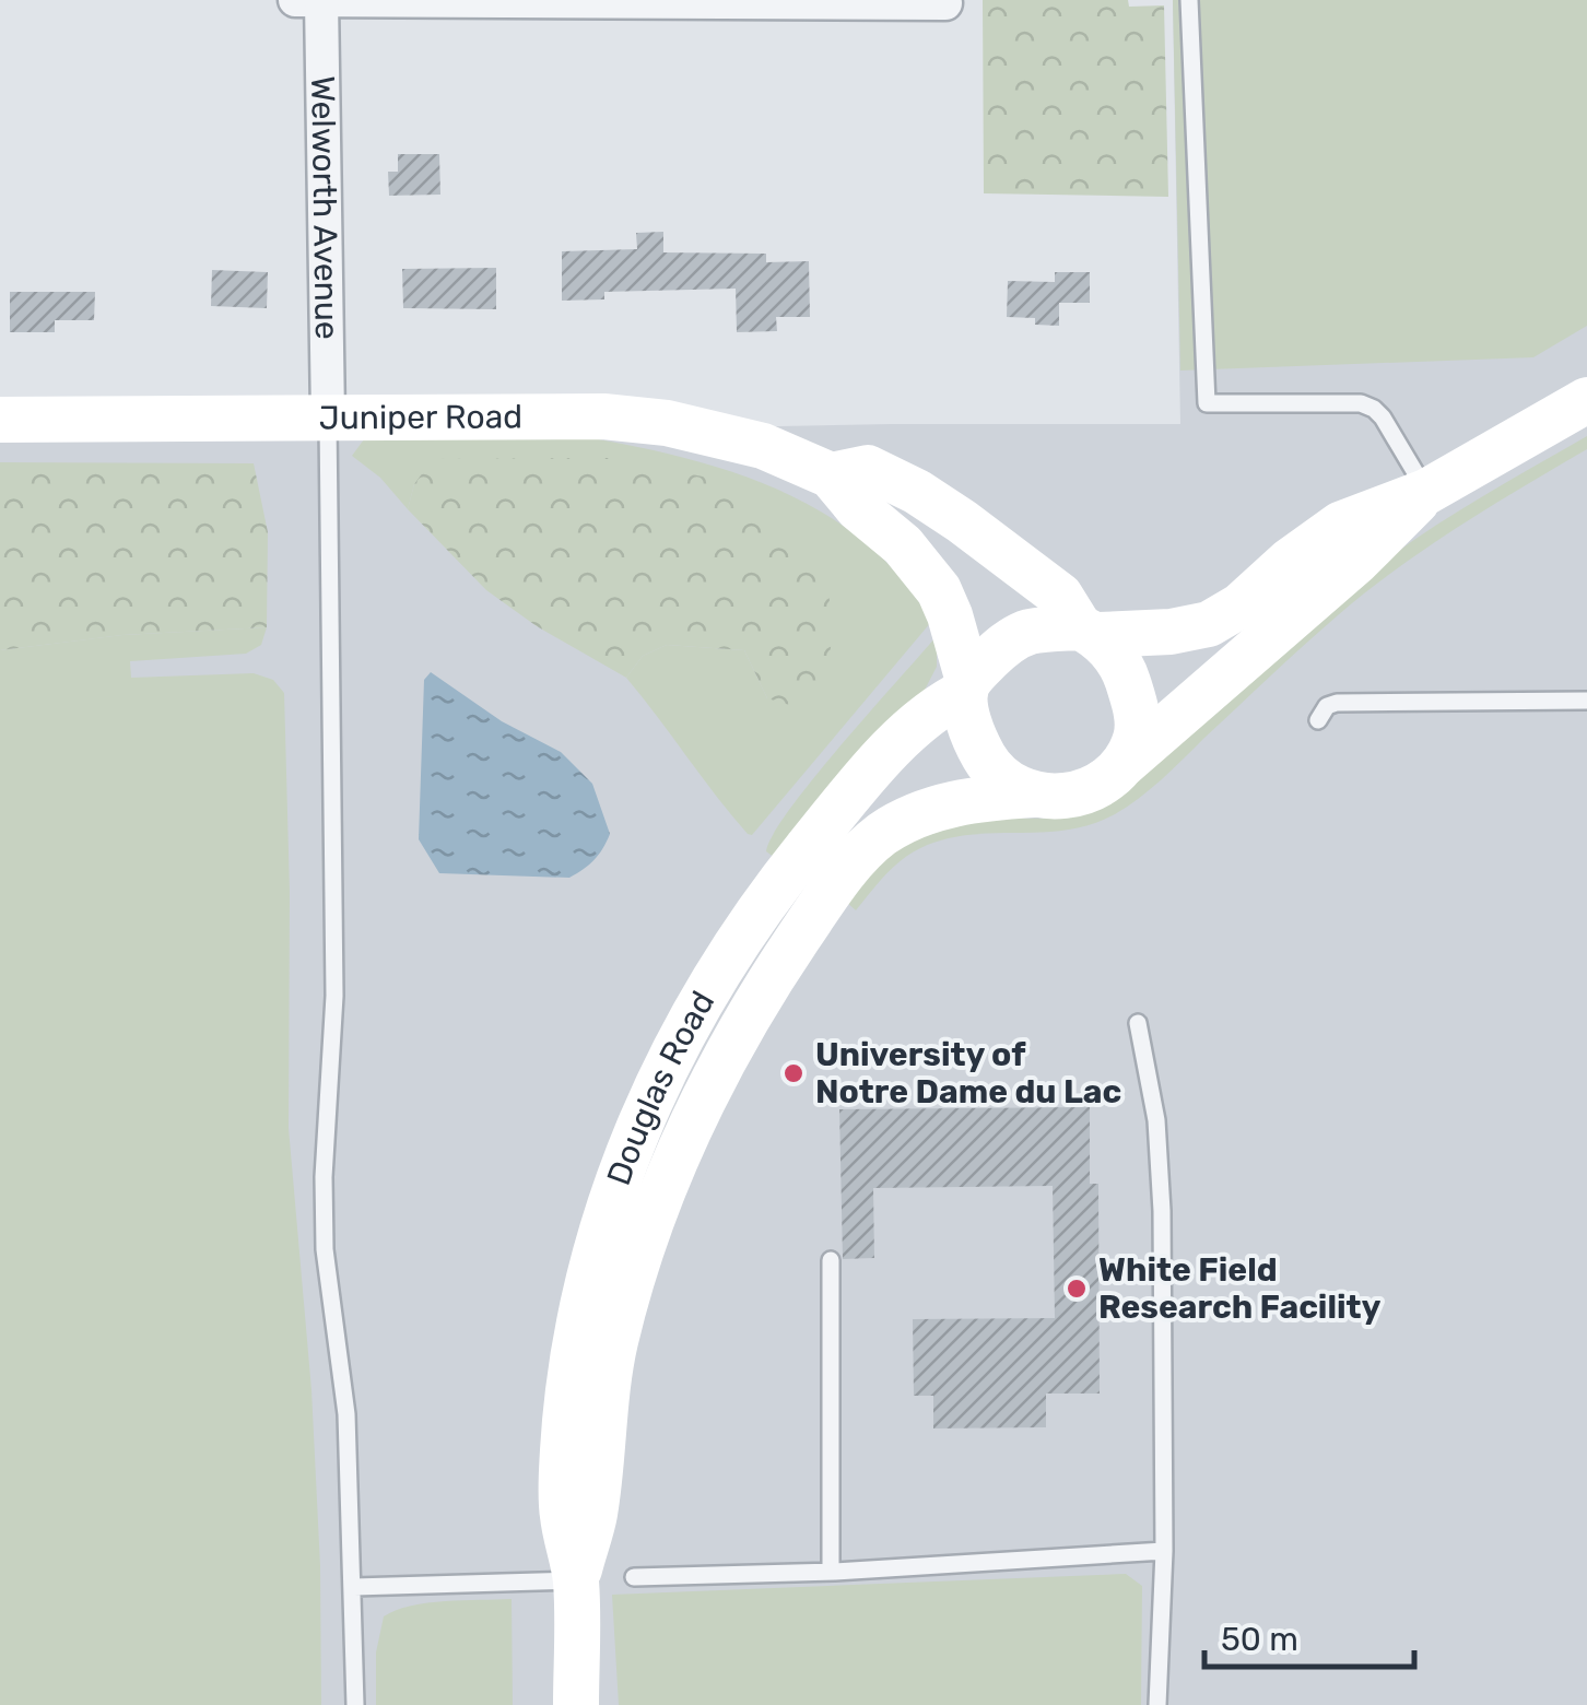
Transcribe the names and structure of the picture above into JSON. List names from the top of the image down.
{
  "streets": {
    "street": ["Welworth Avenue", "Juniper Road", "Douglas Road"]
  },
  "crossings": [
    ["Welworth Avenue", "Juniper Road"],
    ["Juniper Road", "Douglas Road"]
  ],
  "places": ["University of Notre Dame du Lac", "White Field Research Facility"],
  "scale_bar": "50 m"
}
